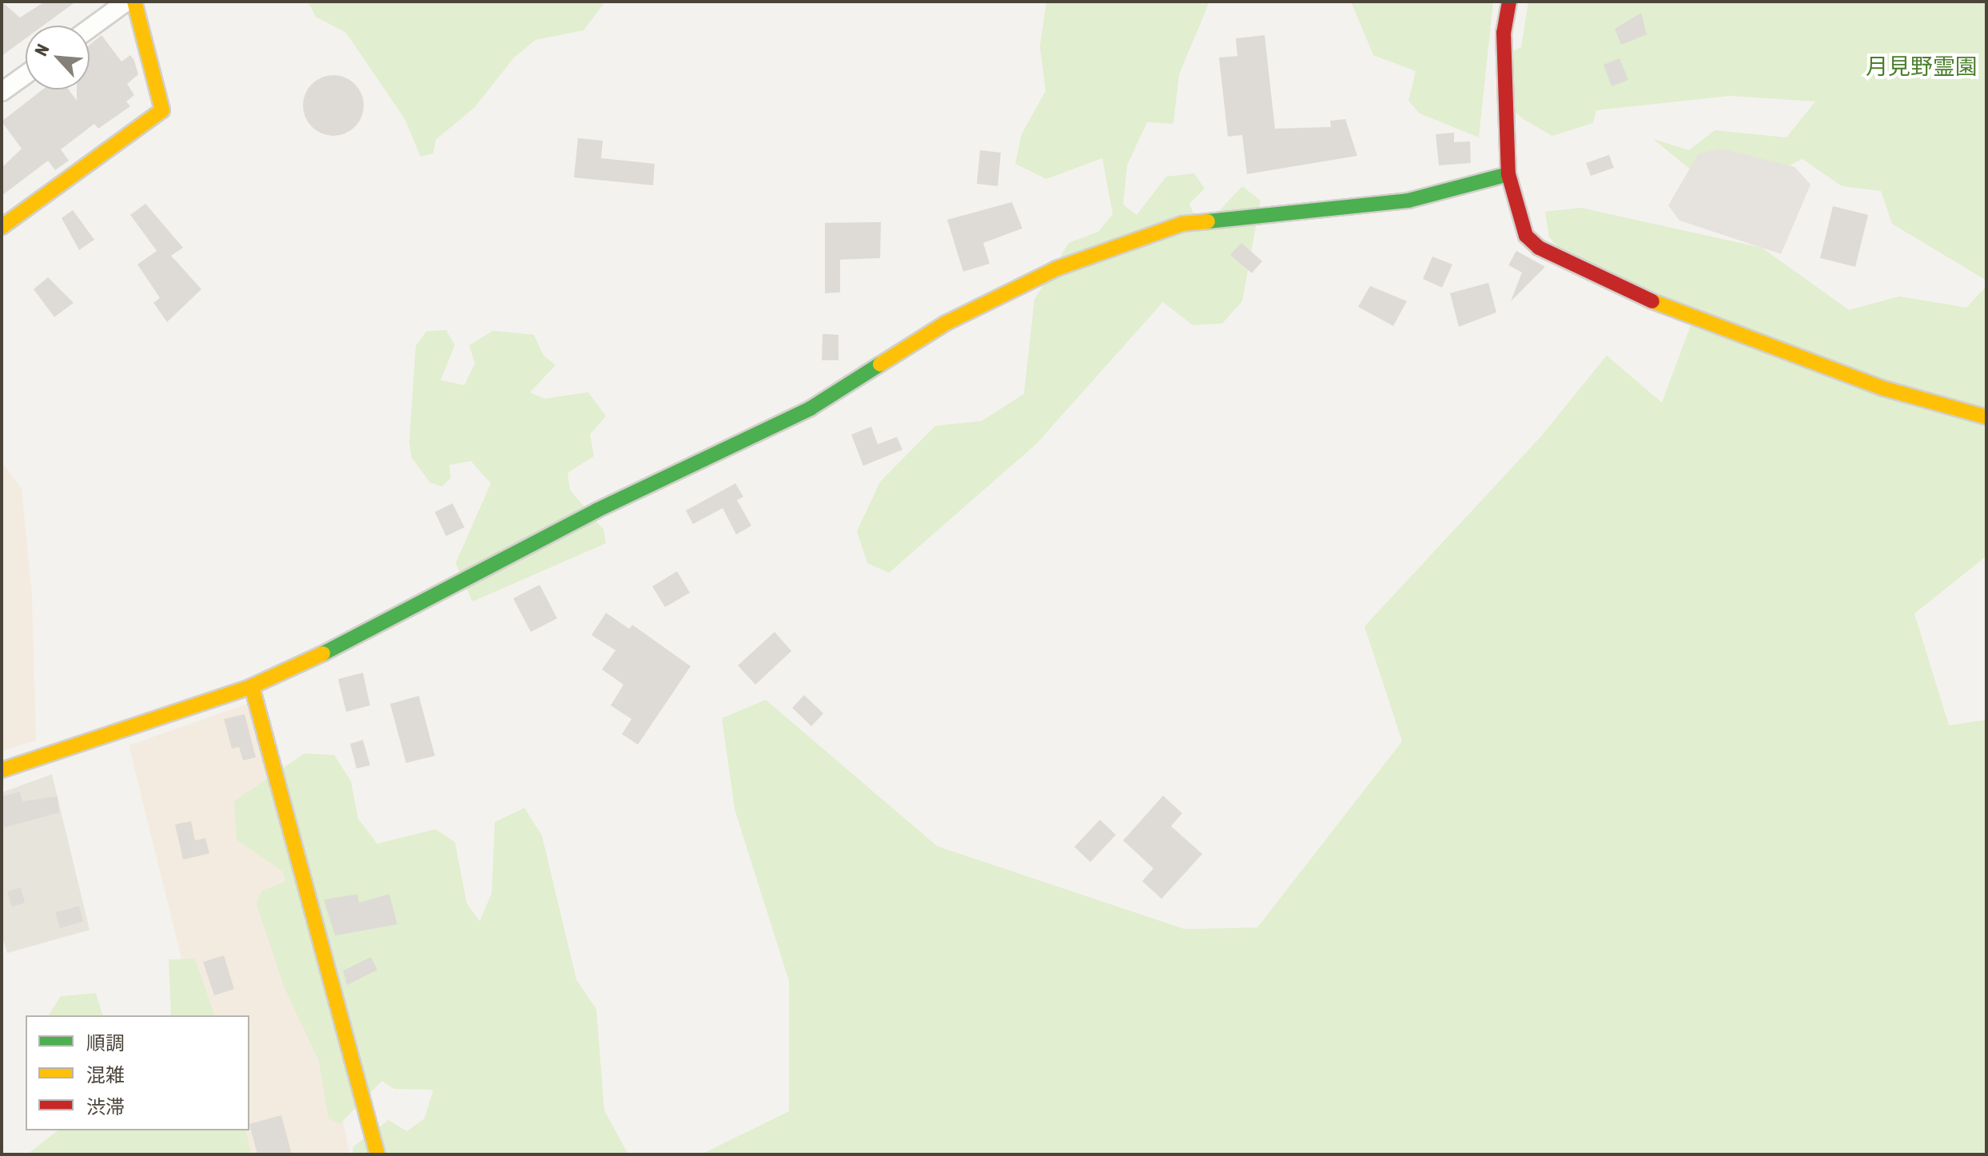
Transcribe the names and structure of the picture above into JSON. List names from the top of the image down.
{
  "parks": ["月見野霊園"],
  "legend": ["順調", "混雑", "渋滞"],
  "north": "top left"
}
